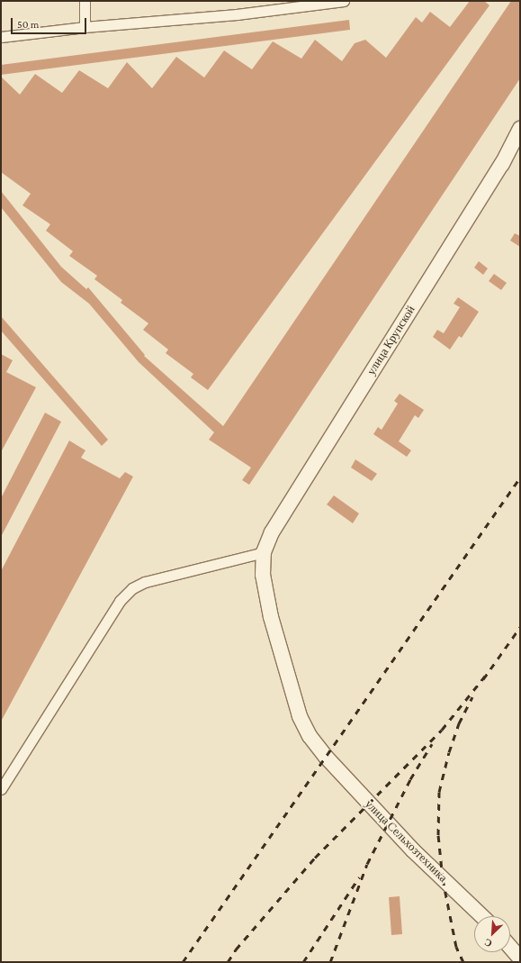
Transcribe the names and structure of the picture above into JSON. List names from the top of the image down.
{
  "streets": {
    "main road": ["улица Крупской", "улица Сельхозтехника"]
  },
  "crossings": [
    ["улица Крупской", "улица Сельхозтехника"]
  ],
  "scale_bar": "50 m",
  "north": "bottom left"
}
